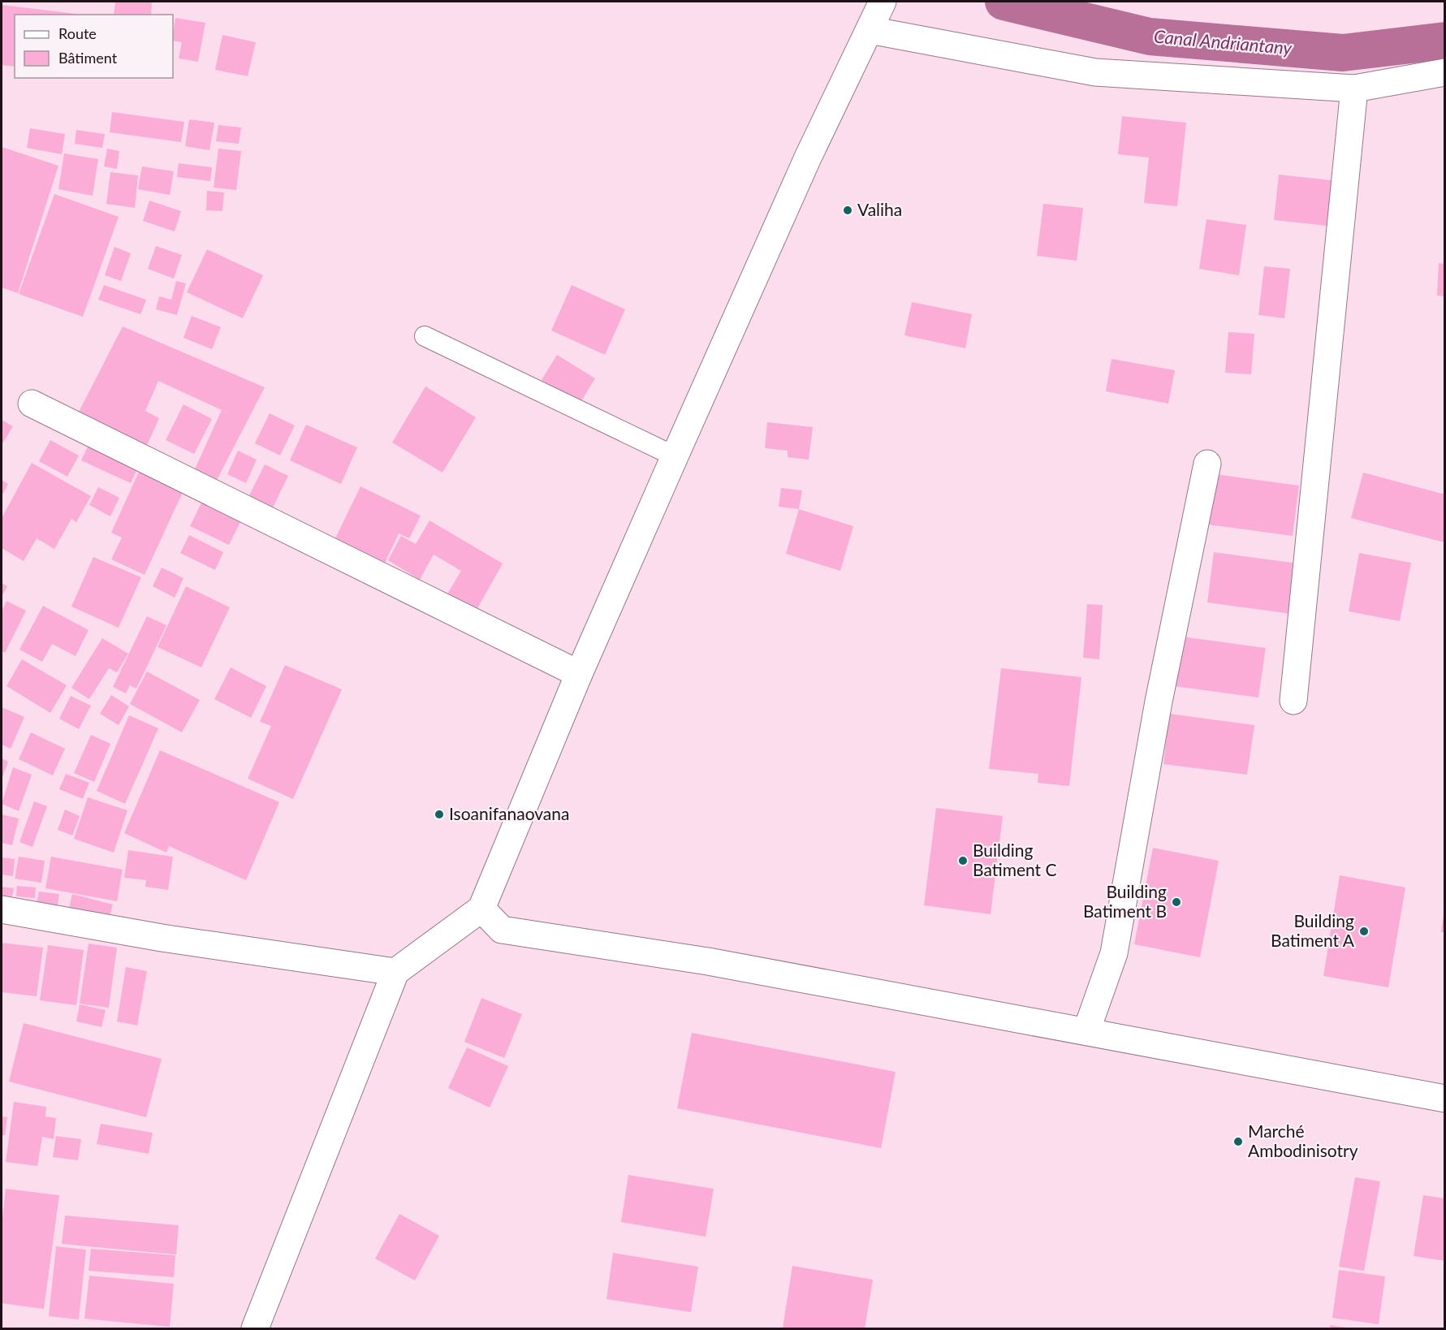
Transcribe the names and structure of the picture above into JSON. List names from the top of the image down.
{
  "water": ["Canal Andriantany"],
  "places": [
    "Valiha",
    "Isoanifanaovana",
    "Building Batiment C",
    "Building Batiment B",
    "Building Batiment A",
    "Marché Ambodinisotry"
  ],
  "legend": ["Route", "Bâtiment"]
}
